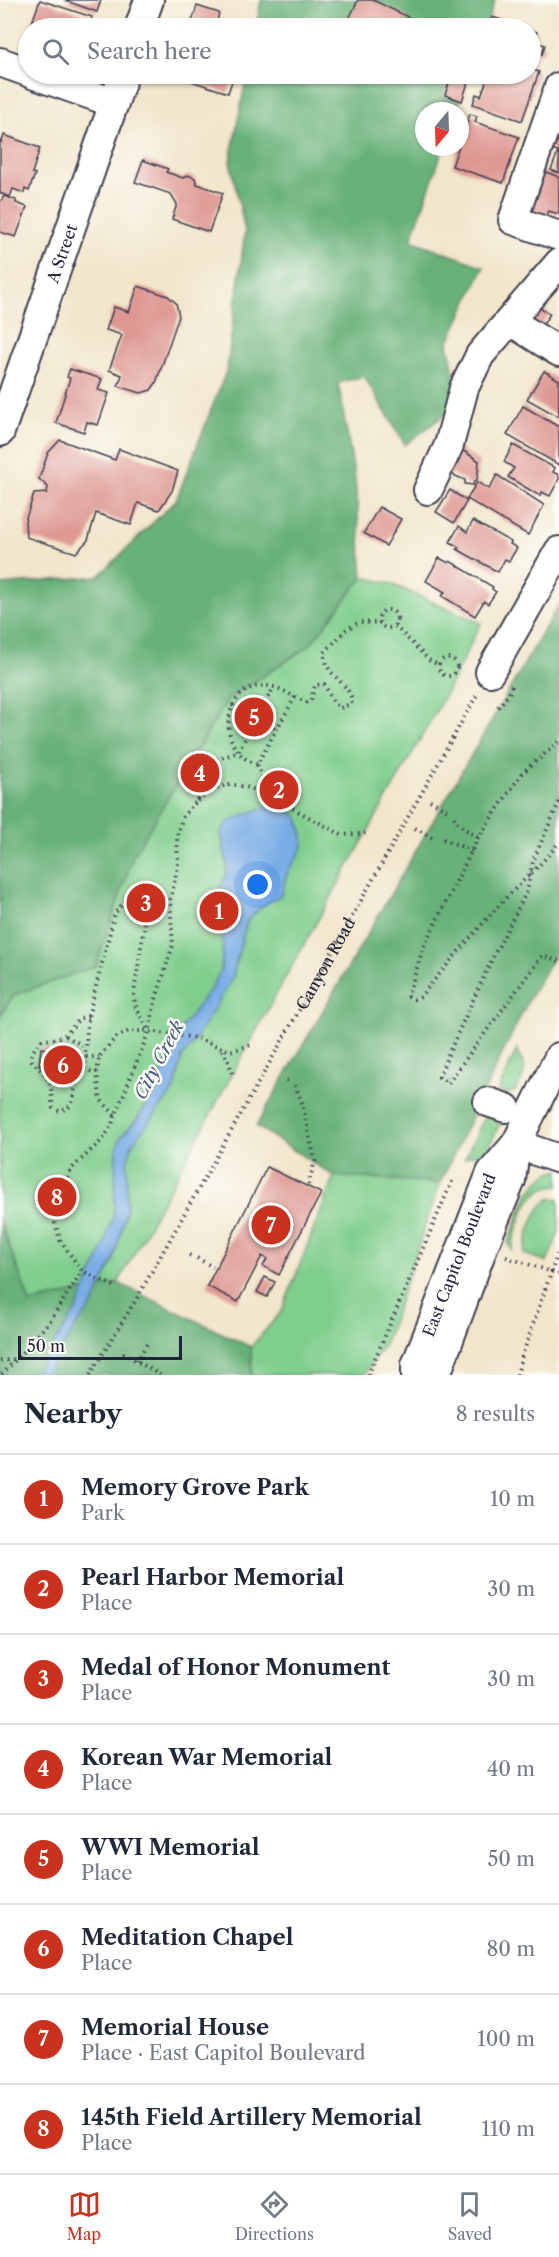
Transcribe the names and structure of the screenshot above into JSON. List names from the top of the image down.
{
  "streets": {
    "street": ["A Street", "East Capitol Boulevard"],
    "path": ["Canyon Road"]
  },
  "water": ["City Creek"],
  "scale_bar": "50 m",
  "north": "bottom",
  "page": {
    "search": "Search here",
    "pins": [
      "5",
      "4",
      "2",
      "3",
      "1",
      "6",
      "8",
      "7"
    ],
    "scale": "50 m",
    "heading": ["Nearby", "8 results"],
    "list": [
      {
        "mark": "1",
        "name": "Memory Grove Park",
        "note": "Park",
        "value": "10 m"
      },
      {
        "mark": "2",
        "name": "Pearl Harbor Memorial",
        "note": "Place",
        "value": "30 m"
      },
      {
        "mark": "3",
        "name": "Medal of Honor Monument",
        "note": "Place",
        "value": "30 m"
      },
      {
        "mark": "4",
        "name": "Korean War Memorial",
        "note": "Place",
        "value": "40 m"
      },
      {
        "mark": "5",
        "name": "WWI Memorial",
        "note": "Place",
        "value": "50 m"
      },
      {
        "mark": "6",
        "name": "Meditation Chapel",
        "note": "Place",
        "value": "80 m"
      },
      {
        "mark": "7",
        "name": "Memorial House",
        "note": "Place · East Capitol Boulevard",
        "value": "100 m"
      },
      {
        "mark": "8",
        "name": "145th Field Artillery Memorial",
        "note": "Place",
        "value": "110 m"
      }
    ],
    "nav": ["Map", "Directions", "Saved"]
  }
}
